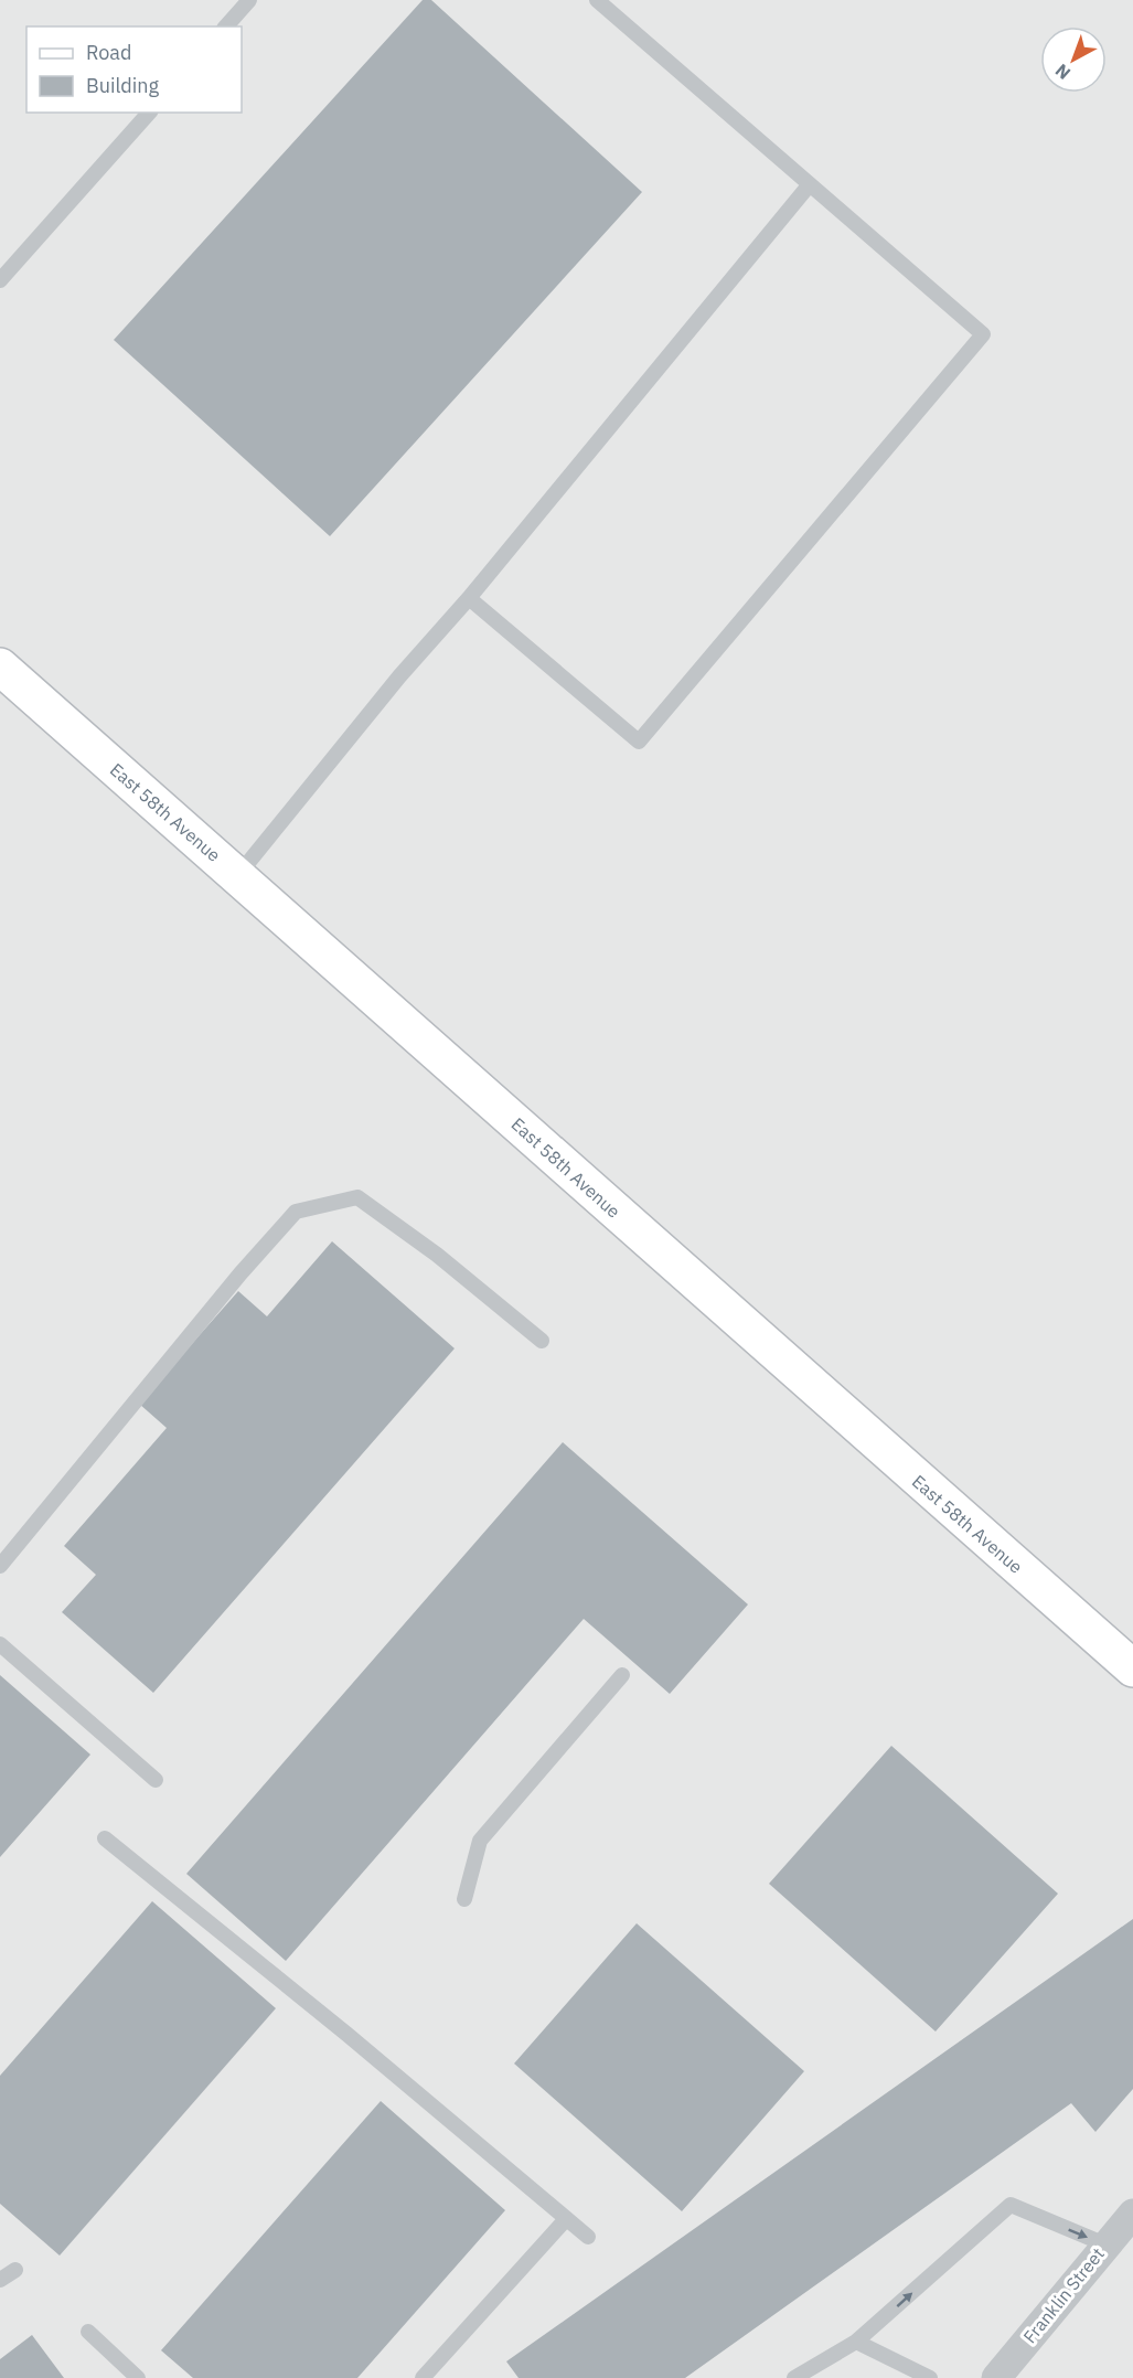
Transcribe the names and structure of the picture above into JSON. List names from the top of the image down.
{
  "streets": {
    "main road": ["East 58th Avenue"],
    "street": ["Franklin Street"]
  },
  "legend": ["Road", "Building"],
  "north": "bottom left"
}
